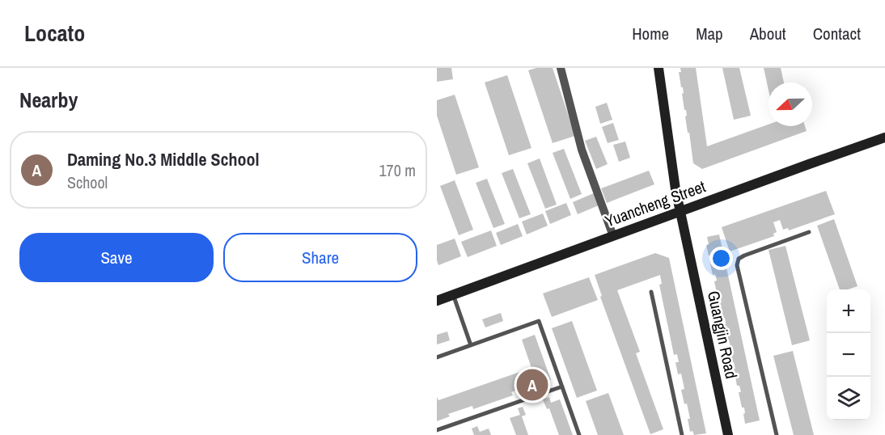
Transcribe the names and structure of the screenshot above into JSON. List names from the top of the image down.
{
  "streets": {
    "street": ["Yuancheng Street", "Guangjin Road"]
  },
  "crossings": [
    ["Yuancheng Street", "Guangjin Road"]
  ],
  "north": "left",
  "page": {
    "header": "Locato",
    "nav": [
      "Home",
      "Map",
      "About",
      "Contact"
    ],
    "heading": "Nearby",
    "list": [
      {
        "mark": "A",
        "name": "Daming No.3 Middle School",
        "note": "School",
        "value": "170 m"
      }
    ],
    "buttons": ["Save", "Share"],
    "map_buttons": ["+", "−"],
    "pins": "A"
  }
}
